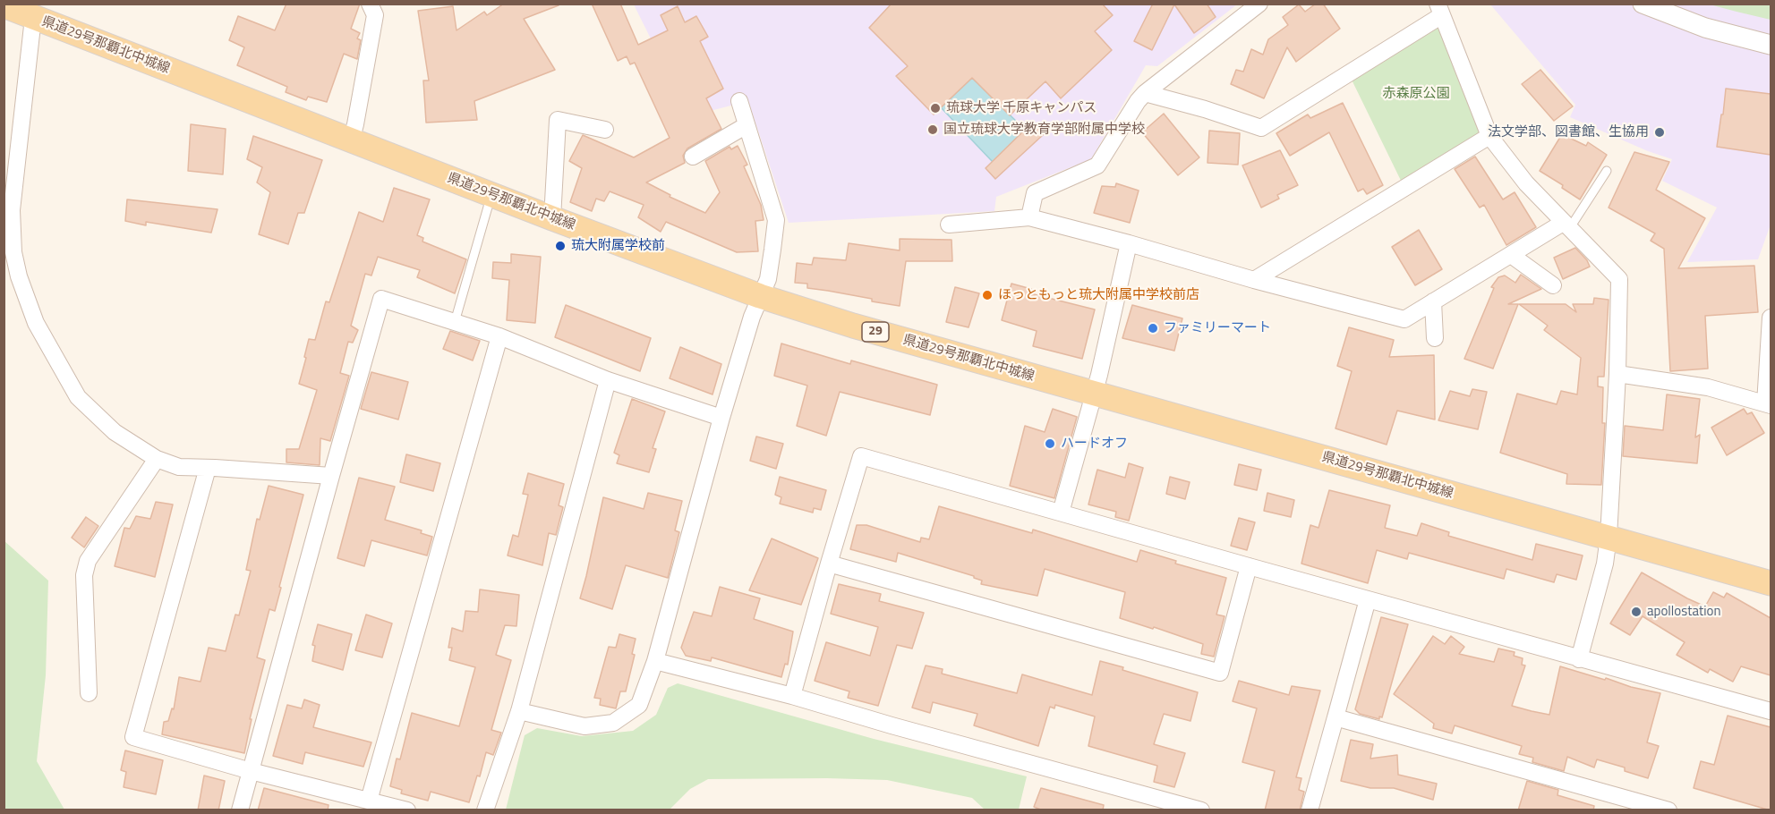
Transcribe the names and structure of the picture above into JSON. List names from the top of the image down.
{
  "streets": {
    "main road": ["県道29号那覇北中城線", "29"]
  },
  "parks": ["赤森原公園"],
  "places": [
    "琉球大学 千原キャンパス",
    "国立琉球大学教育学部附属中学校",
    "法文学部、図書館、生協用",
    "琉大附属学校前",
    "ほっともっと琉大附属中学校前店",
    "ファミリーマート",
    "ハードオフ",
    "apollostation"
  ]
}
